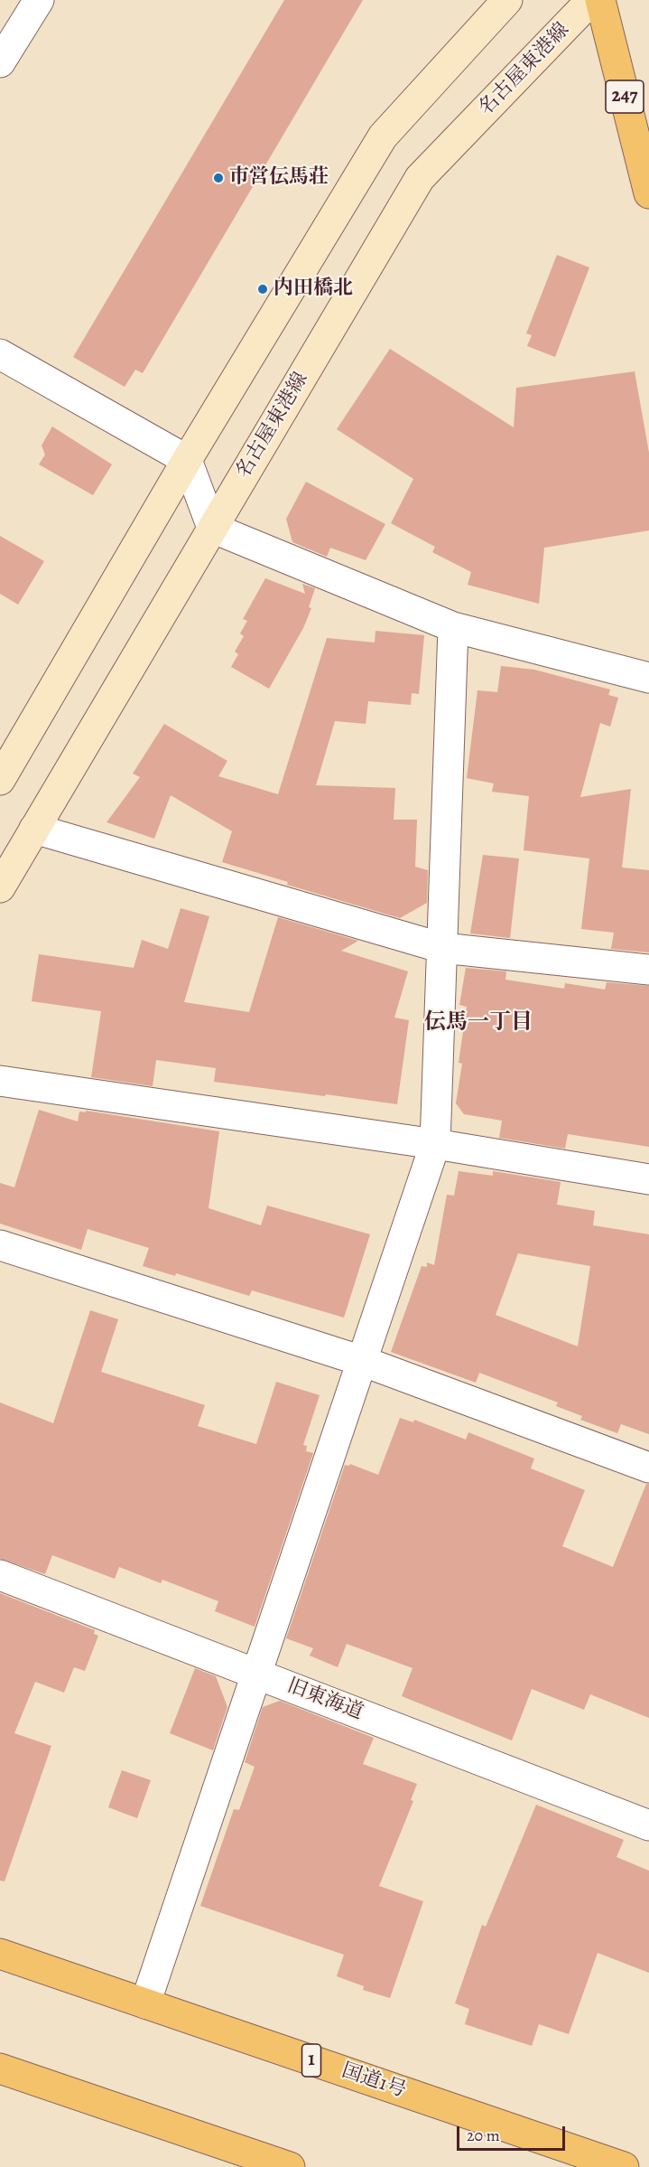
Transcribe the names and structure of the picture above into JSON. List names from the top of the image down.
{
  "streets": {
    "highway": ["247", "1", "国道1号"],
    "main road": ["名古屋東港線"],
    "street": ["旧東海道"]
  },
  "districts": ["伝馬一丁目"],
  "places": ["市営伝馬荘", "内田橋北"],
  "scale_bar": "20 m"
}
